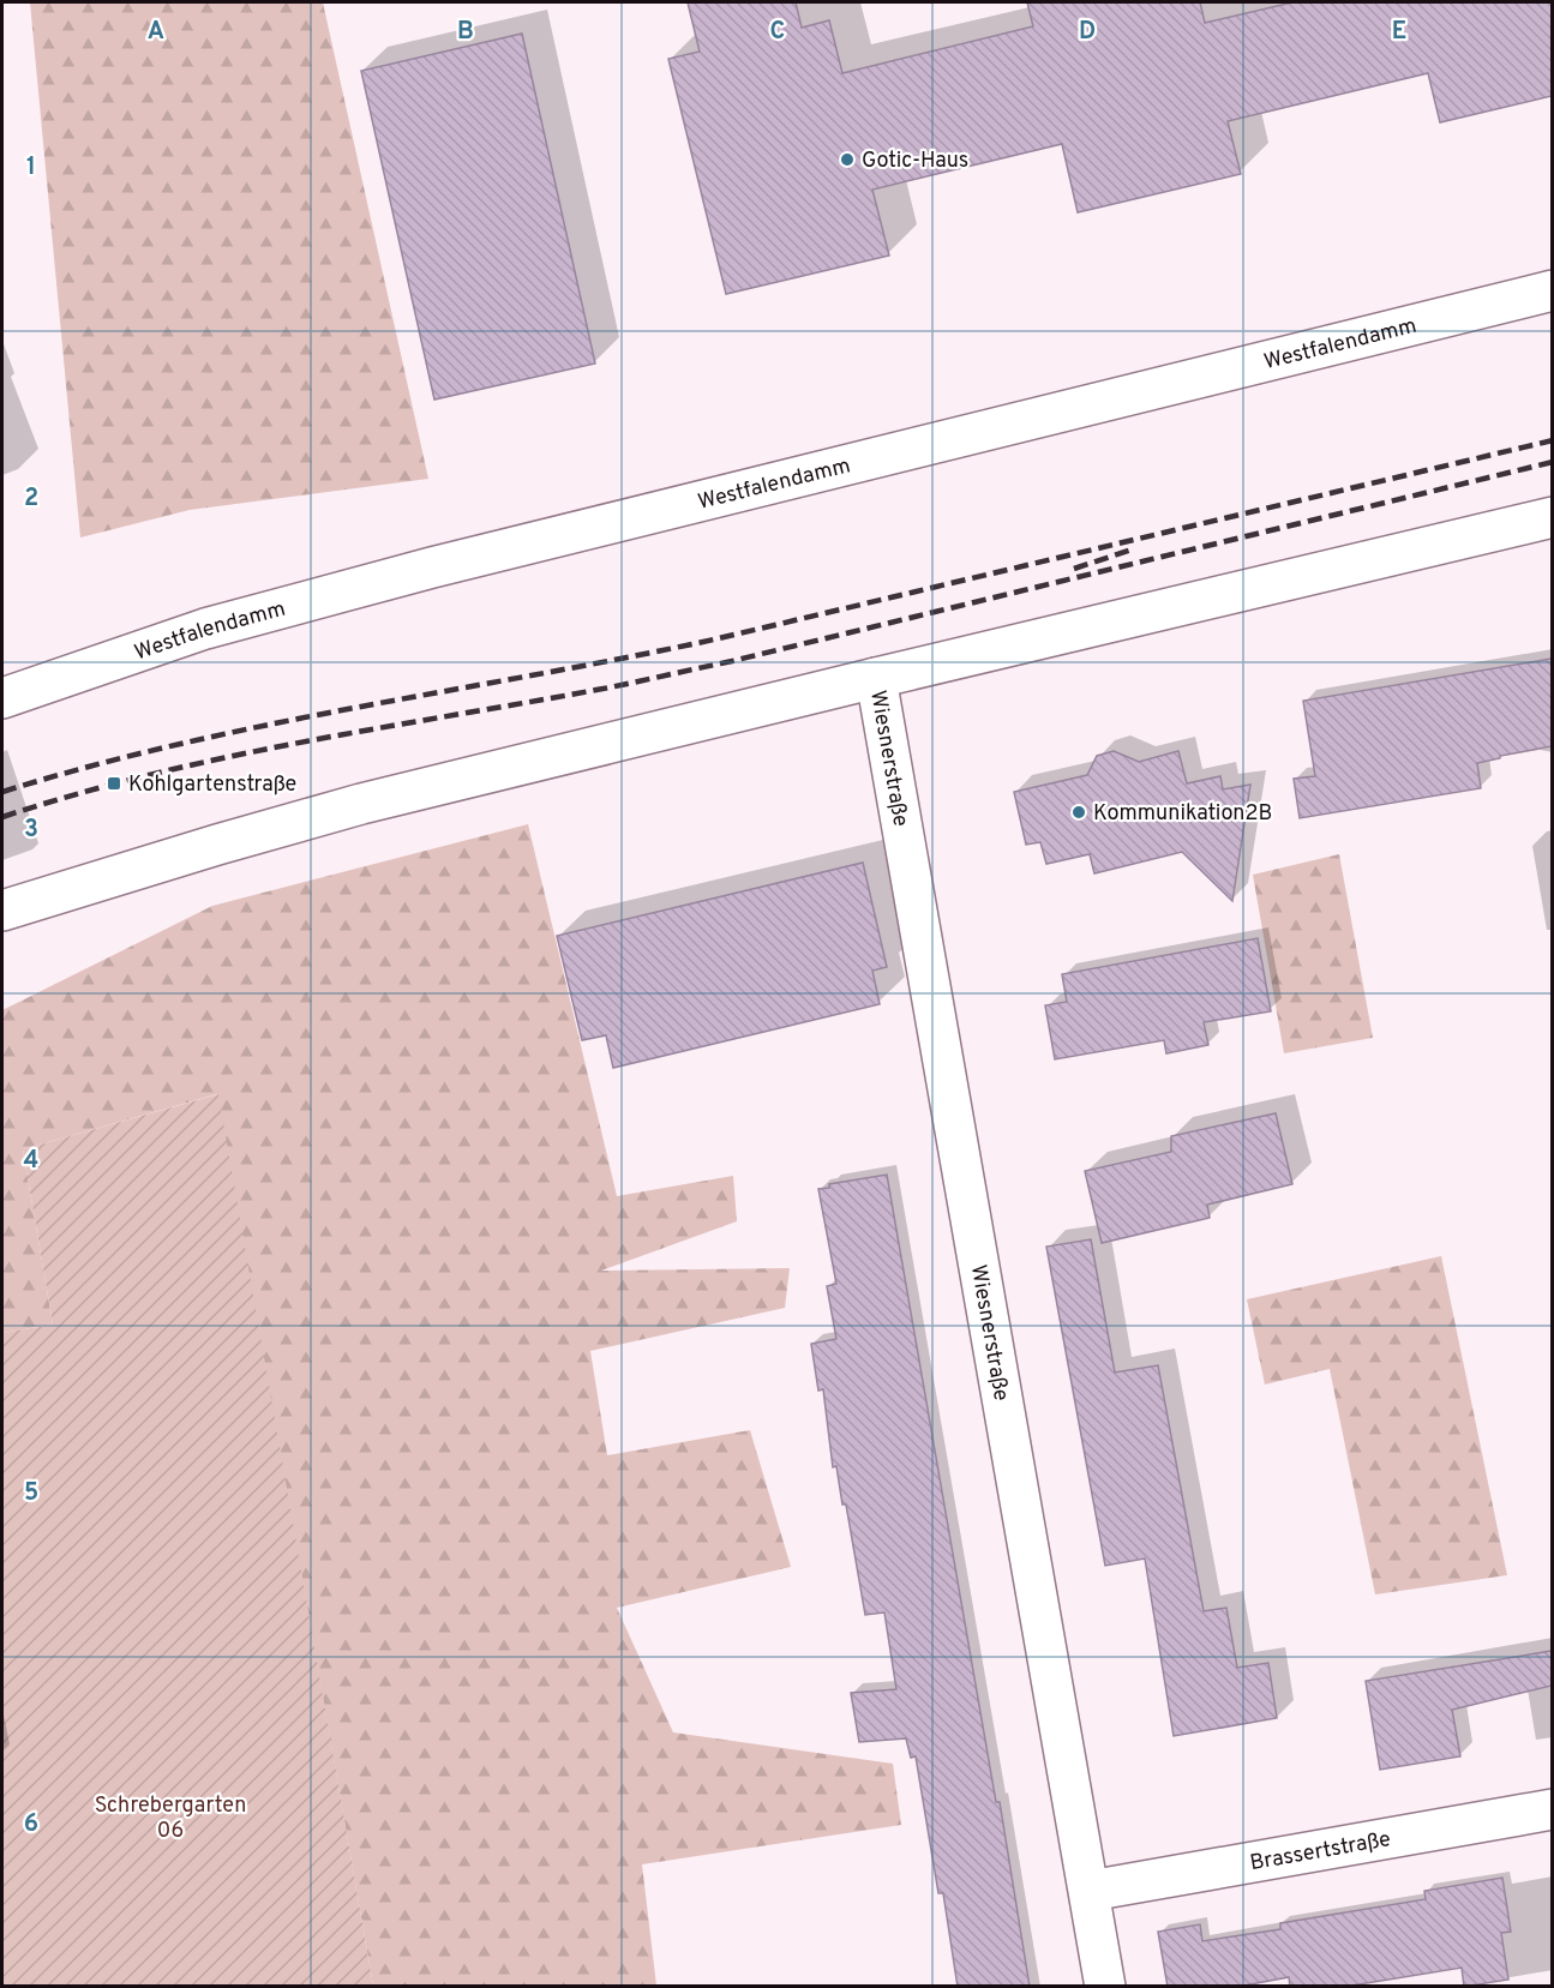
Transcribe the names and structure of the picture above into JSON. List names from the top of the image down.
{
  "streets": {
    "main road": ["Westfalendamm", "Wiesnerstraße", "Brassertstraße"]
  },
  "crossings": [
    ["Wiesnerstraße", "Brassertstraße"]
  ],
  "parks": ["Schrebergarten 06"],
  "places": {
    "other": ["Gotic-Haus", "Kommunikation2B"],
    "transit": ["Kohlgartenstraße"]
  },
  "grid": {
    "columns": [
      "A",
      "B",
      "C",
      "D",
      "E"
    ],
    "rows": [
      "1",
      "2",
      "3",
      "4",
      "5",
      "6"
    ]
  }
}
